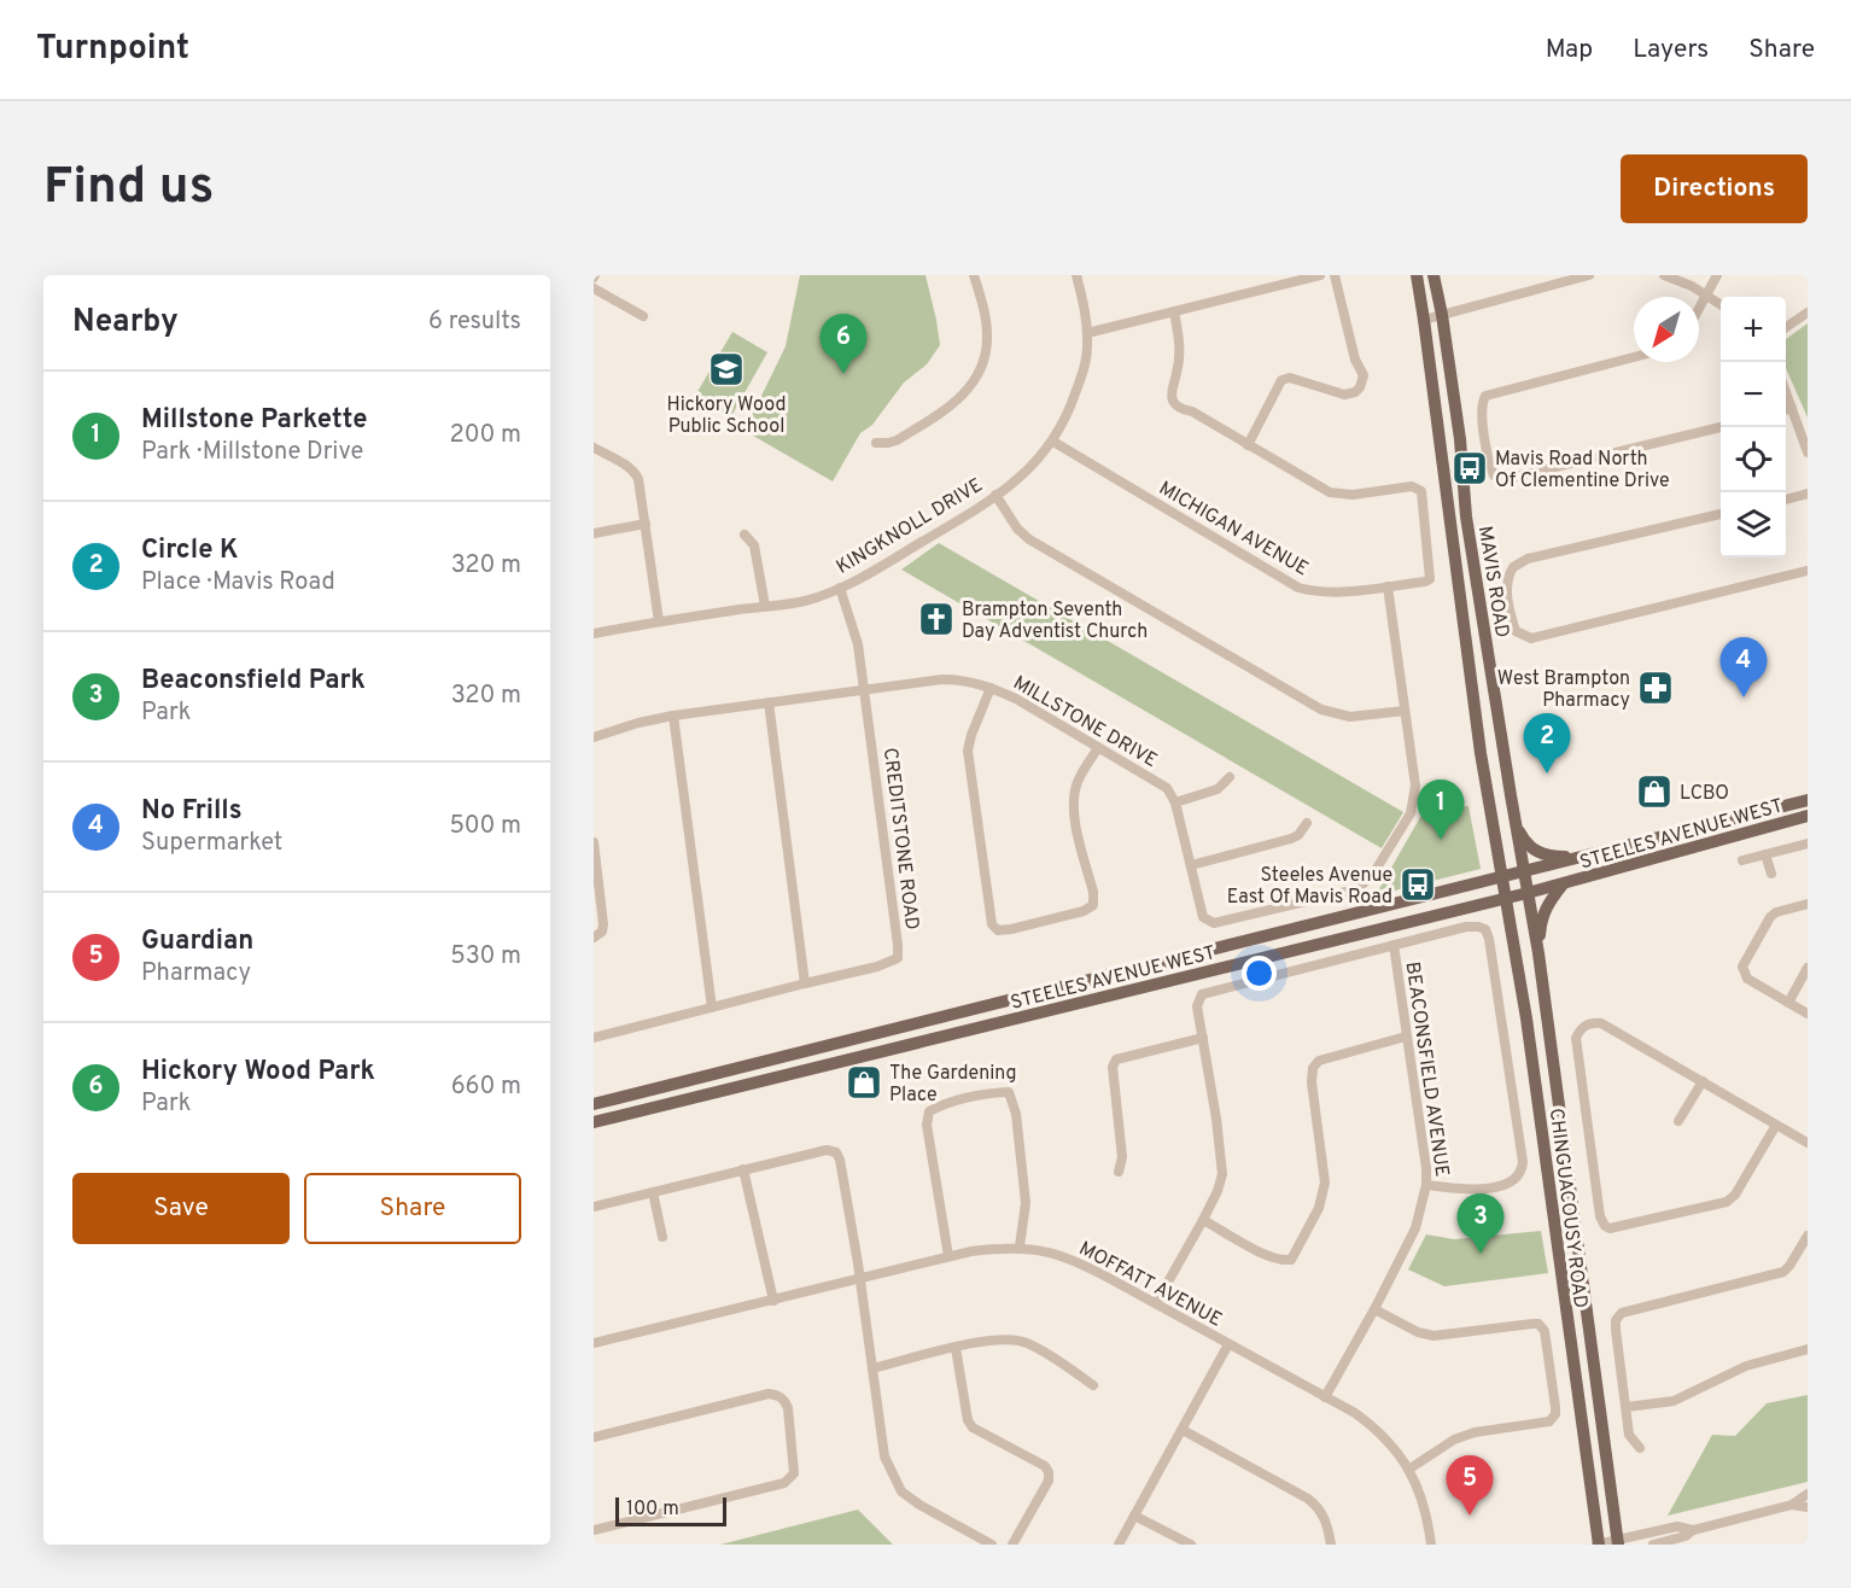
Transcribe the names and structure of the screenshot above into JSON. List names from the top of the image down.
{
  "streets": {
    "main road": ["MAVIS ROAD", "STEELES AVENUE WEST", "CHINGUACOUSY ROAD"],
    "street": [
      "KINGKNOLL DRIVE",
      "MICHIGAN AVENUE",
      "MILLSTONE DRIVE",
      "CREDITSTONE ROAD",
      "BEACONSFIELD AVENUE",
      "MOFFATT AVENUE"
    ]
  },
  "crossings": [
    ["KINGKNOLL DRIVE", "MICHIGAN AVENUE"],
    ["KINGKNOLL DRIVE", "CREDITSTONE ROAD"],
    ["MAVIS ROAD", "STEELES AVENUE WEST"],
    ["MAVIS ROAD", "CHINGUACOUSY ROAD"],
    ["MILLSTONE DRIVE", "CREDITSTONE ROAD"],
    ["STEELES AVENUE WEST", "CHINGUACOUSY ROAD"],
    ["BEACONSFIELD AVENUE", "MOFFATT AVENUE"]
  ],
  "places": {
    "school or university": ["Hickory Wood Public School"],
    "bus stop": ["Mavis Road North Of Clementine Drive", "Steeles Avenue East Of Mavis Road"],
    "church": ["Brampton Seventh Day Adventist Church"],
    "pharmacy": ["West Brampton Pharmacy"],
    "shop": ["LCBO", "The Gardening Place"]
  },
  "scale_bar": "100 m",
  "north": "bottom left",
  "page": {
    "header": "Turnpoint",
    "nav": ["Map", "Layers", "Share"],
    "buttons": [
      "Directions",
      ["Save", "Share"]
    ],
    "title": "Find us",
    "heading": ["Nearby", "6 results"],
    "map_buttons": ["+", "−"],
    "pins": [
      "6",
      "4",
      "2",
      "1",
      "3",
      "5"
    ],
    "list": [
      {
        "mark": "1",
        "name": "Millstone Parkette",
        "note": "Park · Millstone Drive",
        "value": "200 m"
      },
      {
        "mark": "2",
        "name": "Circle K",
        "note": "Place · Mavis Road",
        "value": "320 m"
      },
      {
        "mark": "3",
        "name": "Beaconsfield Park",
        "note": "Park",
        "value": "320 m"
      },
      {
        "mark": "4",
        "name": "No Frills",
        "note": "Supermarket",
        "value": "500 m"
      },
      {
        "mark": "5",
        "name": "Guardian",
        "note": "Pharmacy",
        "value": "530 m"
      },
      {
        "mark": "6",
        "name": "Hickory Wood Park",
        "note": "Park",
        "value": "660 m"
      }
    ],
    "scale": "100 m"
  }
}
